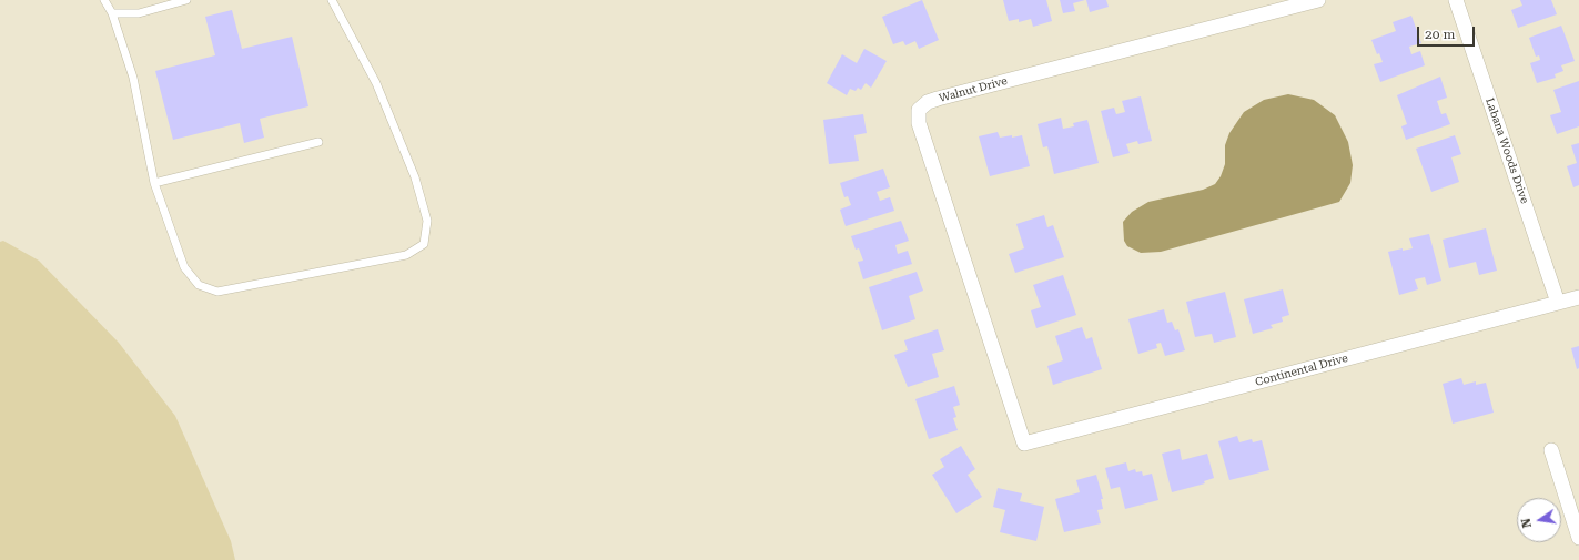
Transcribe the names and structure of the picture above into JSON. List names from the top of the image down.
{
  "streets": {
    "street": ["Walnut Drive", "Labana Woods Drive", "Continental Drive"]
  },
  "crossings": [
    ["Walnut Drive", "Continental Drive"],
    ["Labana Woods Drive", "Continental Drive"]
  ],
  "scale_bar": "20 m",
  "north": "left"
}
